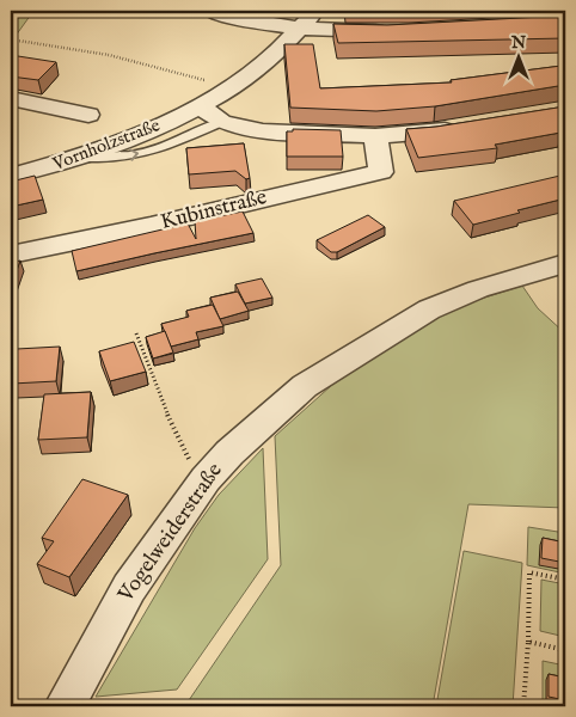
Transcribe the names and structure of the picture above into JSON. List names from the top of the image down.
{
  "streets": {
    "street": ["Vornholzstraße", "Kubinstraße", "Vogelweiderstraße"]
  },
  "north": "top"
}
